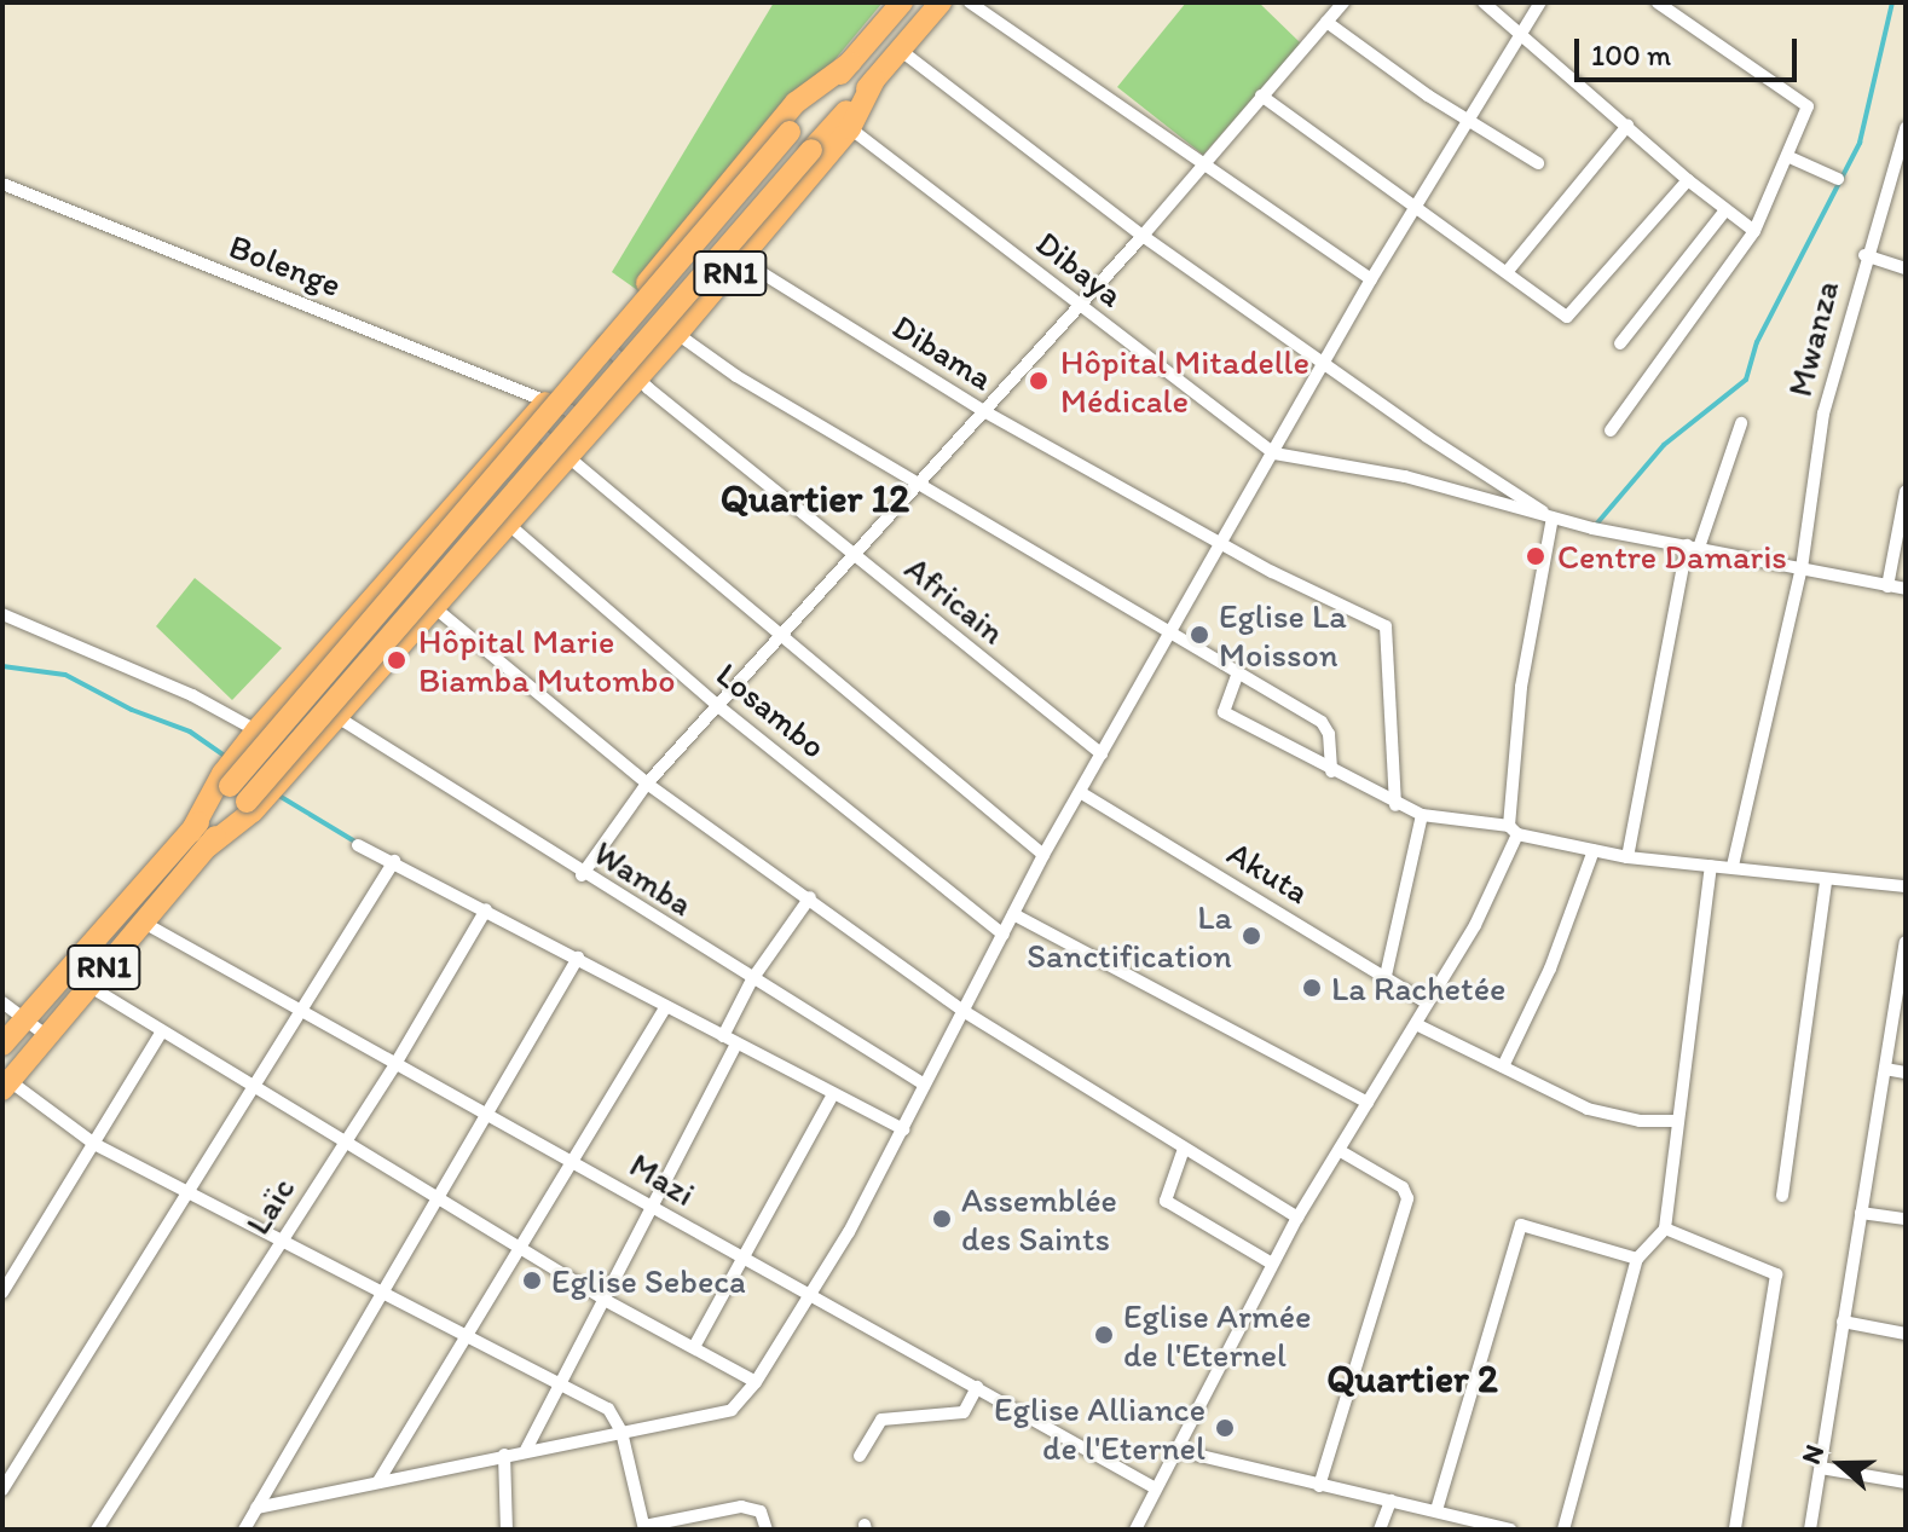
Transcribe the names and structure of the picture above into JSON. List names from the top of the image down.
{
  "streets": {
    "highway": ["RN1"],
    "street": [
      "Bolenge",
      "Dibaya",
      "Mwanza",
      "Dibama",
      "Africain",
      "Losambo",
      "Akuta",
      "Wamba",
      "Mazi",
      "Laïc"
    ]
  },
  "crossings": [
    ["Bolenge", "RN1"],
    ["Dibaya", "RN1"],
    ["RN1", "Dibama"],
    ["RN1", "Africain"],
    ["RN1", "Losambo"],
    ["RN1", "Wamba"],
    ["RN1", "Mazi"],
    ["Mazi", "Laïc"]
  ],
  "districts": ["Quartier 12", "Quartier 2"],
  "places": [
    "Hôpital Mitadelle Médicale",
    "Centre Damaris",
    "Eglise La Moisson",
    "Hôpital Marie Biamba Mutombo",
    "La Sanctification",
    "La Rachetée",
    "Assemblée des Saints",
    "Eglise Sebeca",
    "Eglise Armée de l'Eternel",
    "Eglise Alliance de l'Eternel"
  ],
  "scale_bar": "100 m",
  "north": "left"
}
